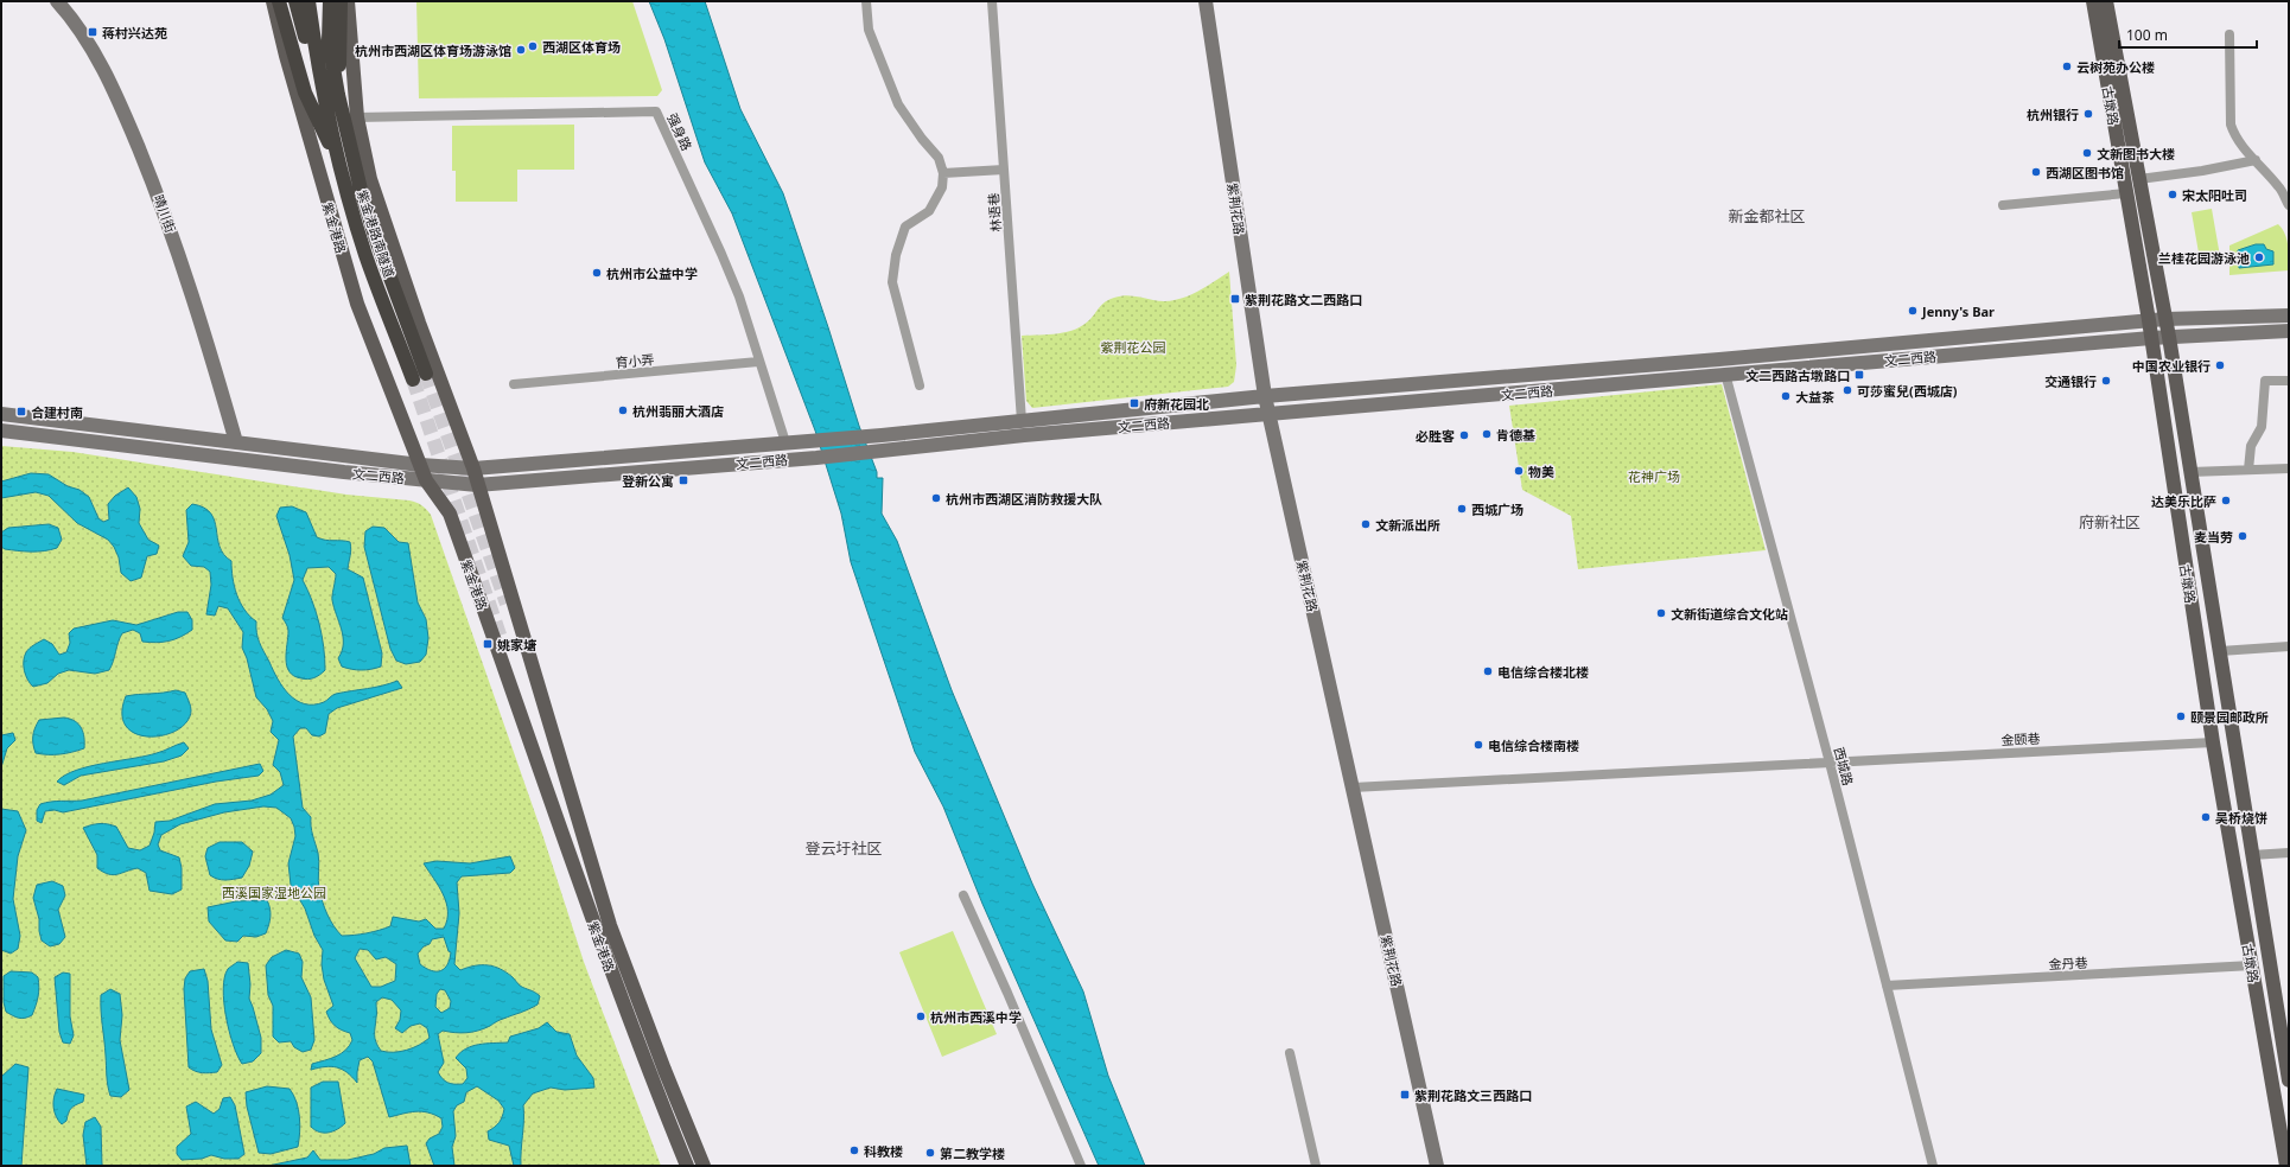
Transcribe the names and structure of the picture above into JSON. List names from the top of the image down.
{
  "streets": {
    "highway": ["紫金港路南隧道"],
    "main road": [
      "古墩路",
      "紫荆花路",
      "晴川街",
      "紫金港路",
      "文二西路"
    ],
    "street": [
      "强身路",
      "林语巷",
      "育小弄",
      "金颐巷",
      "西城路",
      "金丹巷"
    ]
  },
  "crossings": [
    ["古墩路", "文二西路"],
    ["古墩路", "金颐巷"],
    ["古墩路", "金丹巷"],
    ["强身路", "紫金港路"],
    ["强身路", "文二西路"],
    ["强身路", "育小弄"],
    ["紫荆花路", "文二西路"],
    ["紫荆花路", "金颐巷"],
    ["林语巷", "文二西路"],
    ["晴川街", "文二西路"],
    ["紫金港路", "文二西路"],
    ["文二西路", "西城路"],
    ["金颐巷", "西城路"],
    ["西城路", "金丹巷"]
  ],
  "districts": ["新金都社区", "府新社区", "登云圩社区"],
  "parks": ["紫荆花公园", "花神广场", "西溪国家湿地公园"],
  "places": {
    "transit": [
      "蒋村兴达苑",
      "紫荆花路文二西路口",
      "文二西路古墩路口",
      "府新花园北",
      "合建村南",
      "登新公寓",
      "姚家塘",
      "紫荆花路文三西路口"
    ],
    "other": [
      "西湖区体育场",
      "杭州市西湖区体育场游泳馆",
      "云树苑办公楼",
      "杭州银行",
      "文新图书大楼",
      "西湖区图书馆",
      "宋太阳吐司",
      "兰桂花园游泳池",
      "杭州市公益中学",
      "Jenny's Bar",
      "中国农业银行",
      "交通银行",
      "可莎蜜兒(西城店)",
      "大益茶",
      "杭州翡丽大酒店",
      "肯德基",
      "必胜客",
      "物美",
      "杭州市西湖区消防救援大队",
      "达美乐比萨",
      "西城广场",
      "文新派出所",
      "麦当劳",
      "文新街道综合文化站",
      "电信综合楼北楼",
      "颐景园邮政所",
      "电信综合楼南楼",
      "吴桥烧饼",
      "杭州市西溪中学",
      "科教楼",
      "第二教学楼"
    ]
  },
  "scale_bar": "100 m"
}
